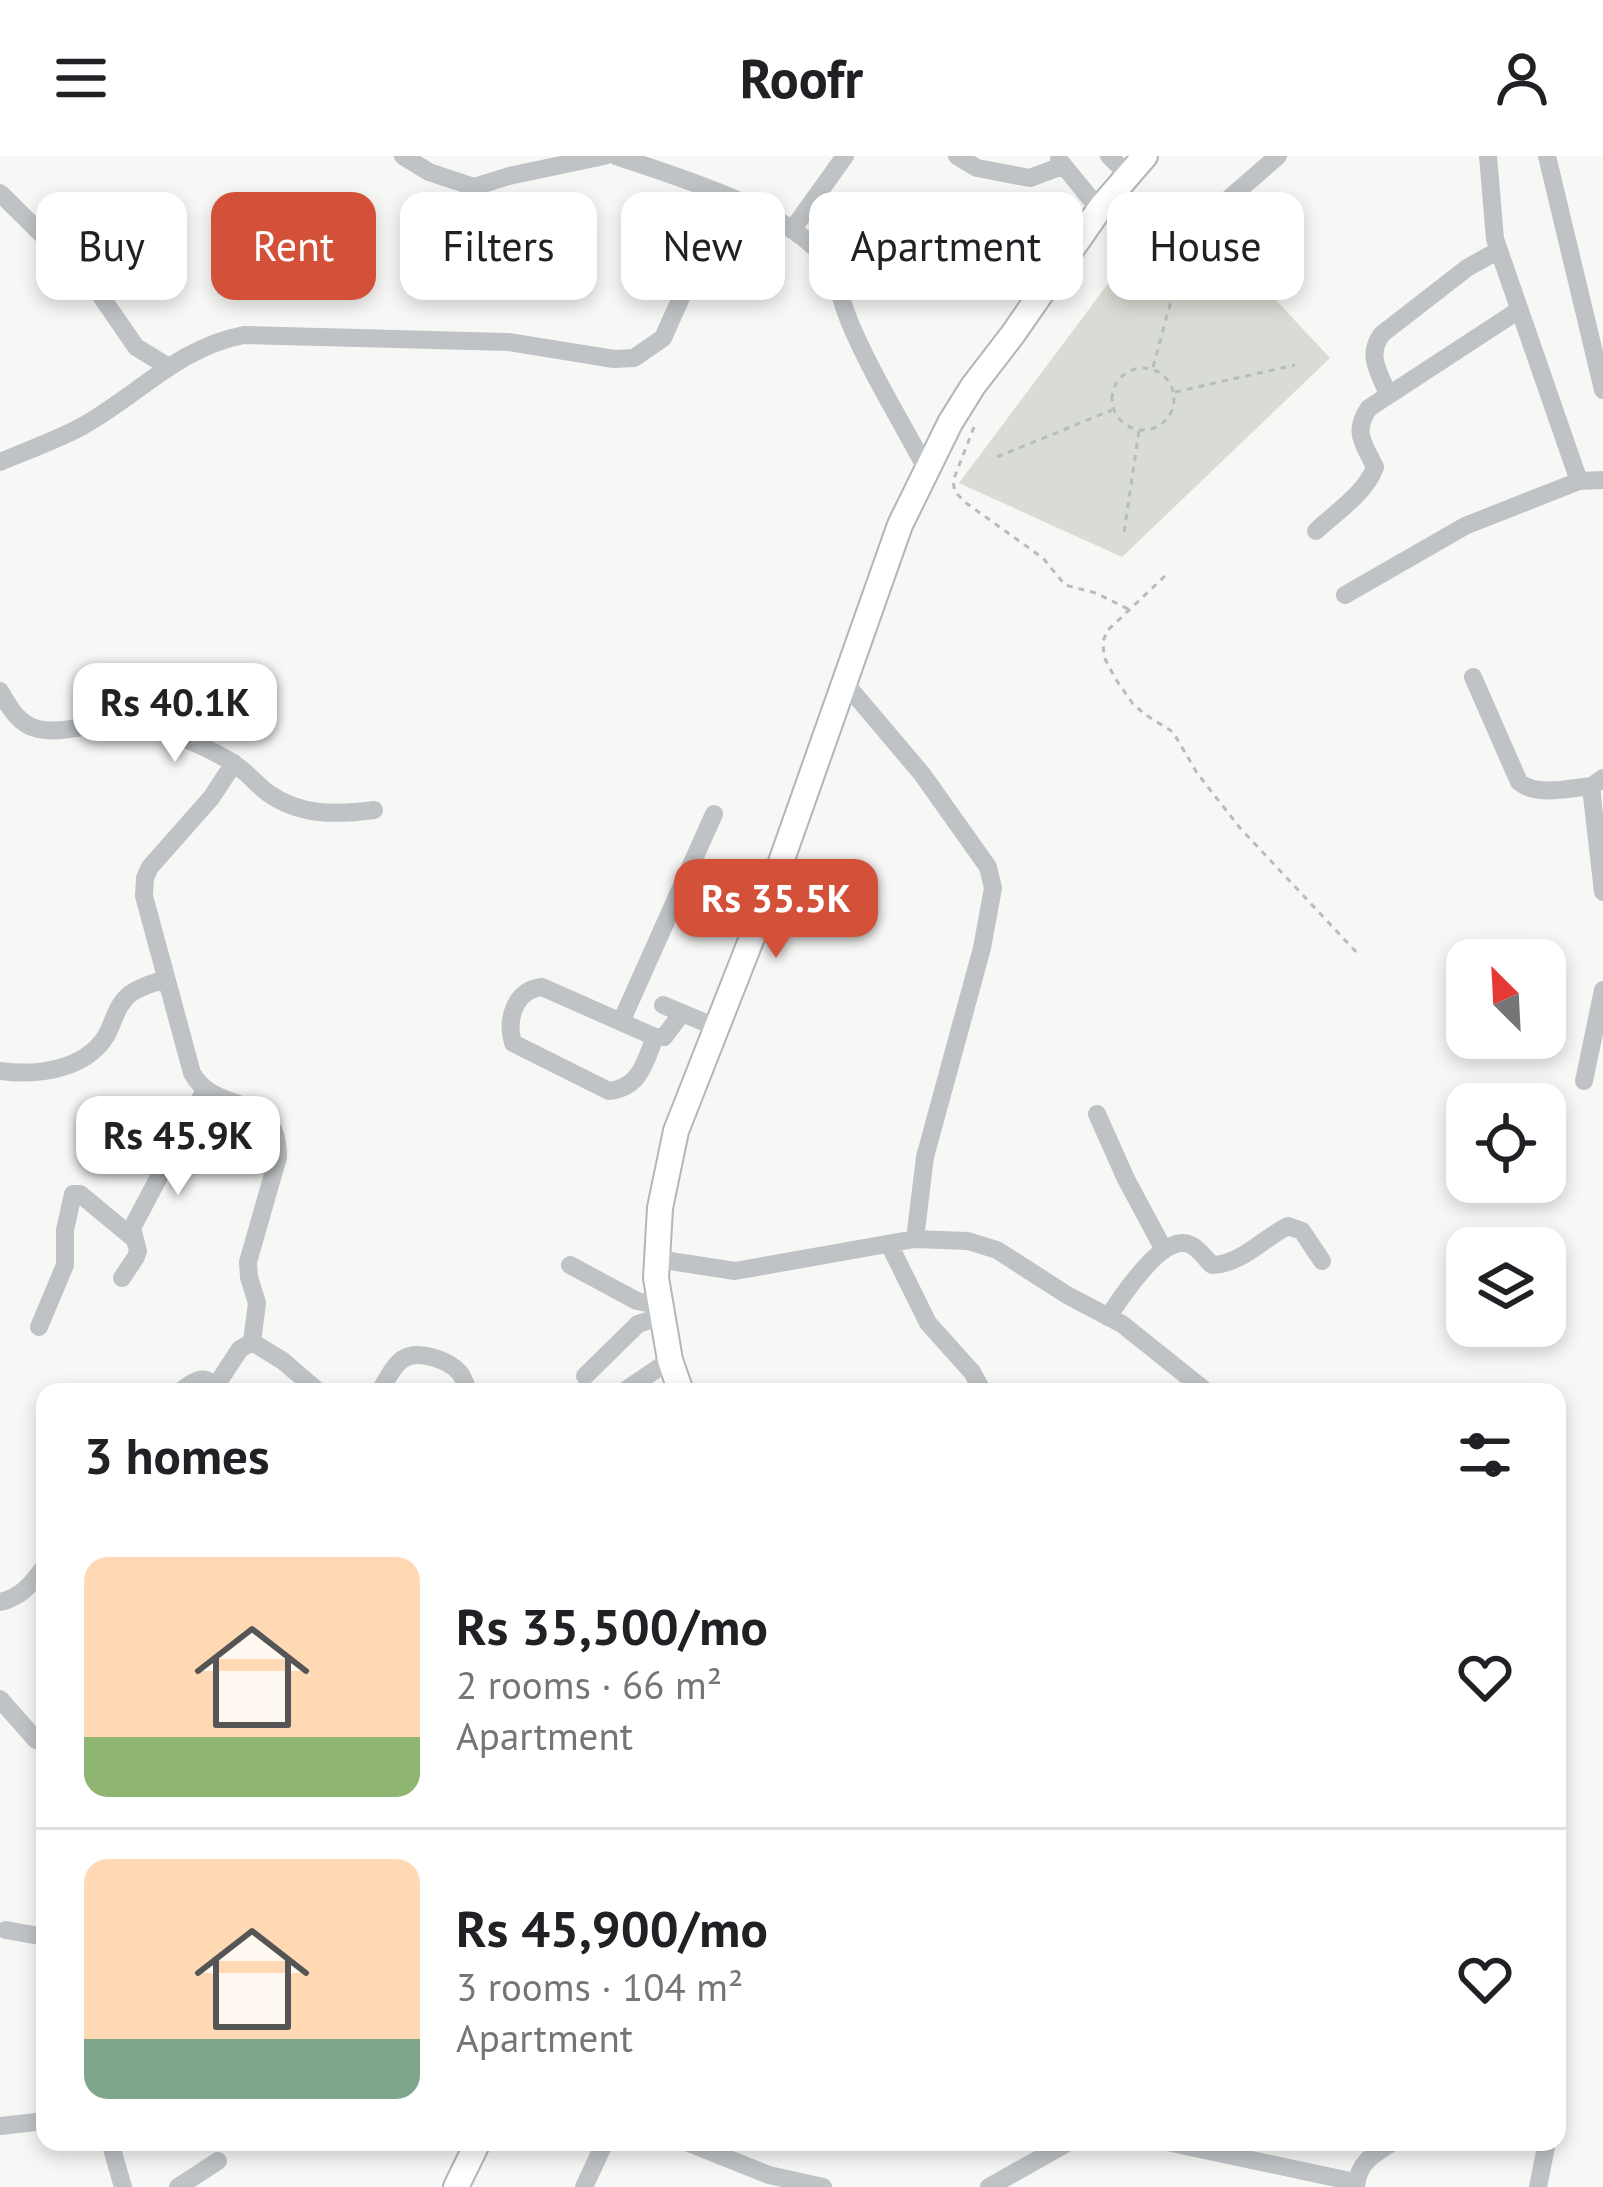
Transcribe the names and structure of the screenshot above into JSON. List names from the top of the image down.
{
  "north": "top left",
  "page": {
    "header": "Roofr",
    "chip": [
      "Buy",
      "Rent",
      "Filters",
      "New",
      "Apartment",
      "House"
    ],
    "price": ["Rs 40.1K", "Rs 35.5K", "Rs 45.9K"],
    "heading": "3 homes",
    "list": [
      {
        "name": "Rs 35,500/mo",
        "note": "2 rooms · 66 m² · Apartment"
      },
      {
        "name": "Rs 45,900/mo",
        "note": "3 rooms · 104 m² · Apartment"
      }
    ]
  }
}
